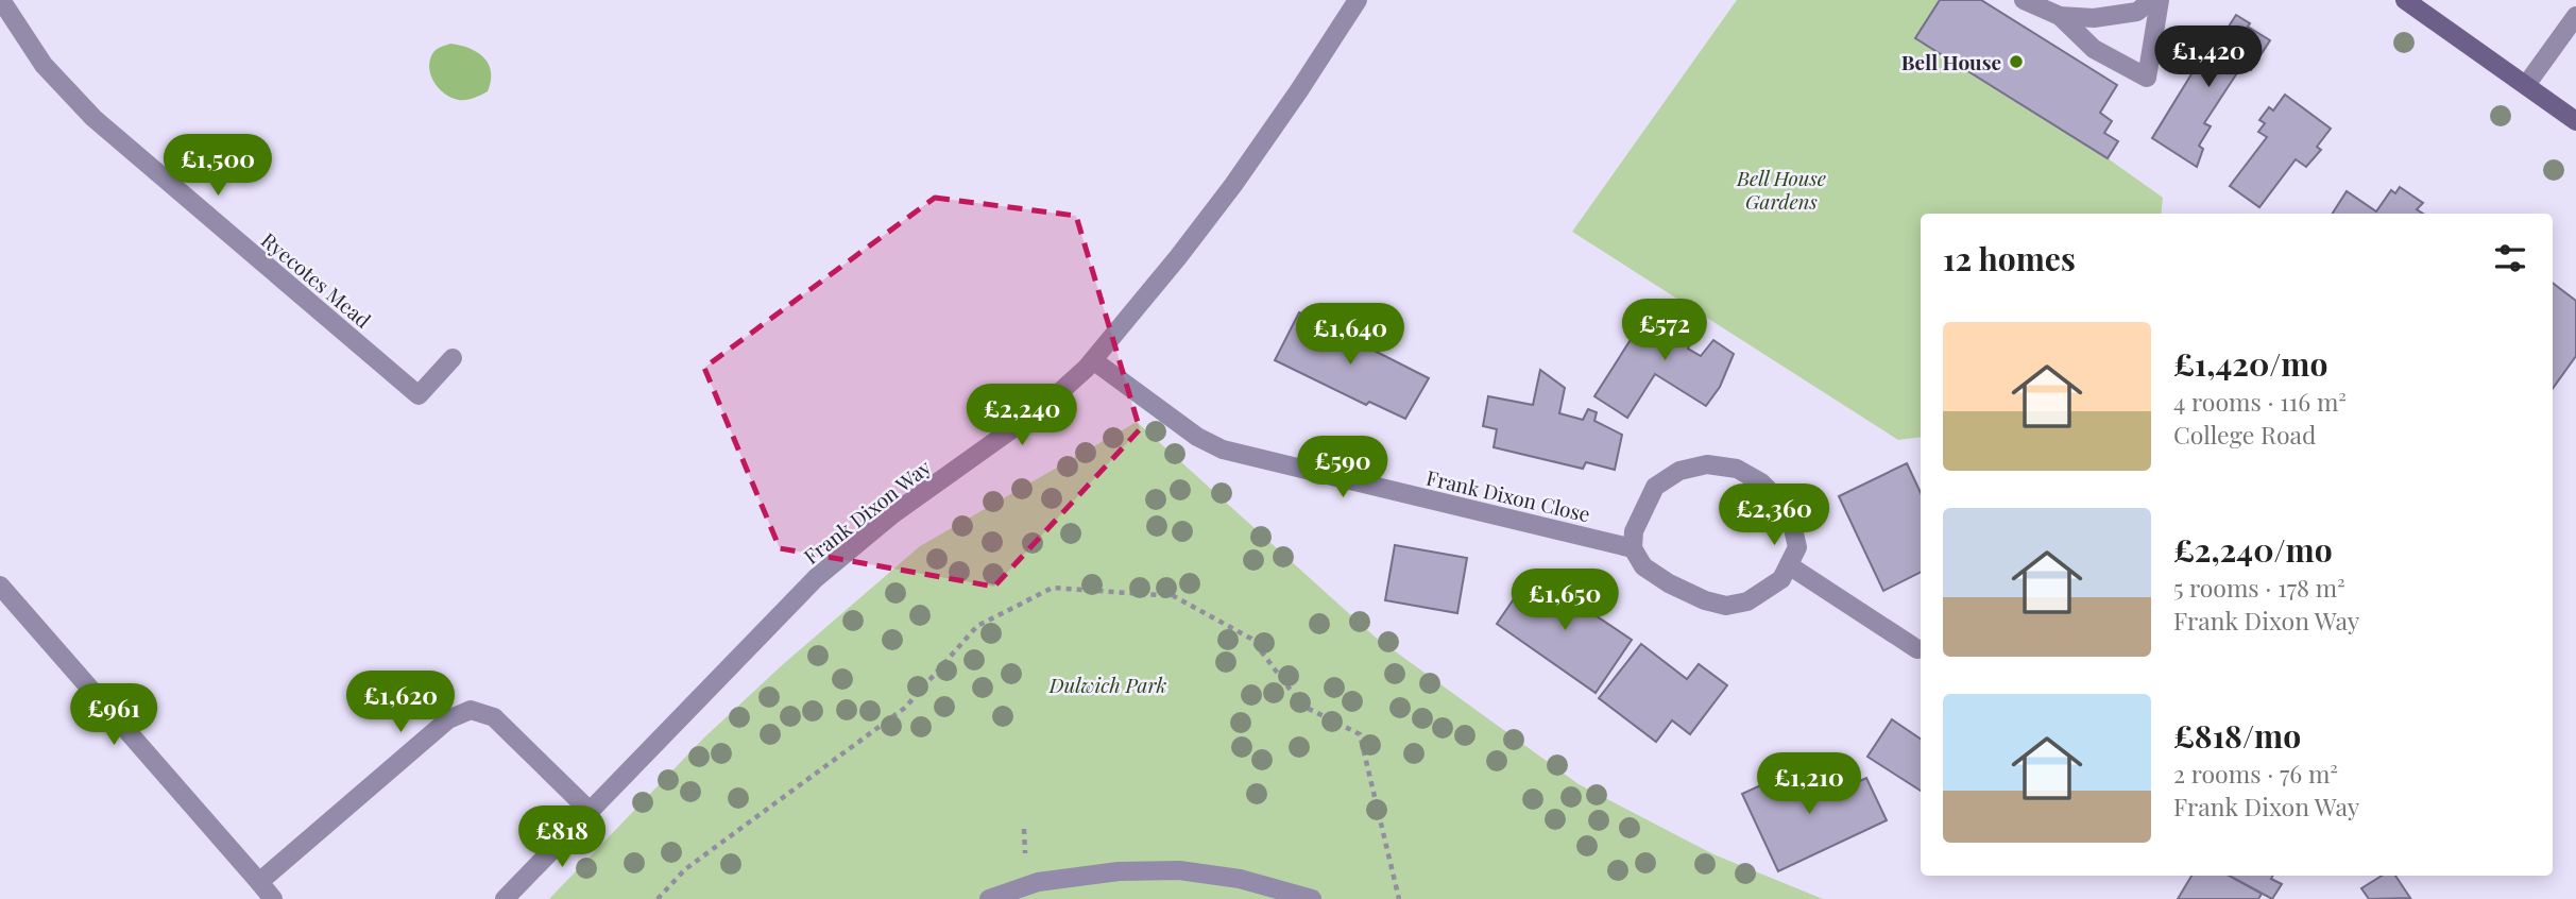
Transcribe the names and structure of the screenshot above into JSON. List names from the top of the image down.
{
  "streets": {
    "street": ["Ryecotes Mead", "Frank Dixon Close", "Frank Dixon Way"]
  },
  "crossings": [
    ["Frank Dixon Close", "Frank Dixon Way"]
  ],
  "parks": ["Bell House Gardens", "Dulwich Park"],
  "places": ["Bell House"],
  "page": {
    "price": [
      "£1,420",
      "£1,500",
      "£572",
      "£1,640",
      "£2,240",
      "£590",
      "£2,360",
      "£1,650",
      "£1,620",
      "£961",
      "£1,210",
      "£818"
    ],
    "heading": "12 homes",
    "list": [
      {
        "name": "£1,420/mo",
        "note": "4 rooms · 116 m² · College Road"
      },
      {
        "name": "£2,240/mo",
        "note": "5 rooms · 178 m² · Frank Dixon Way"
      },
      {
        "name": "£818/mo",
        "note": "2 rooms · 76 m² · Frank Dixon Way"
      }
    ]
  }
}
